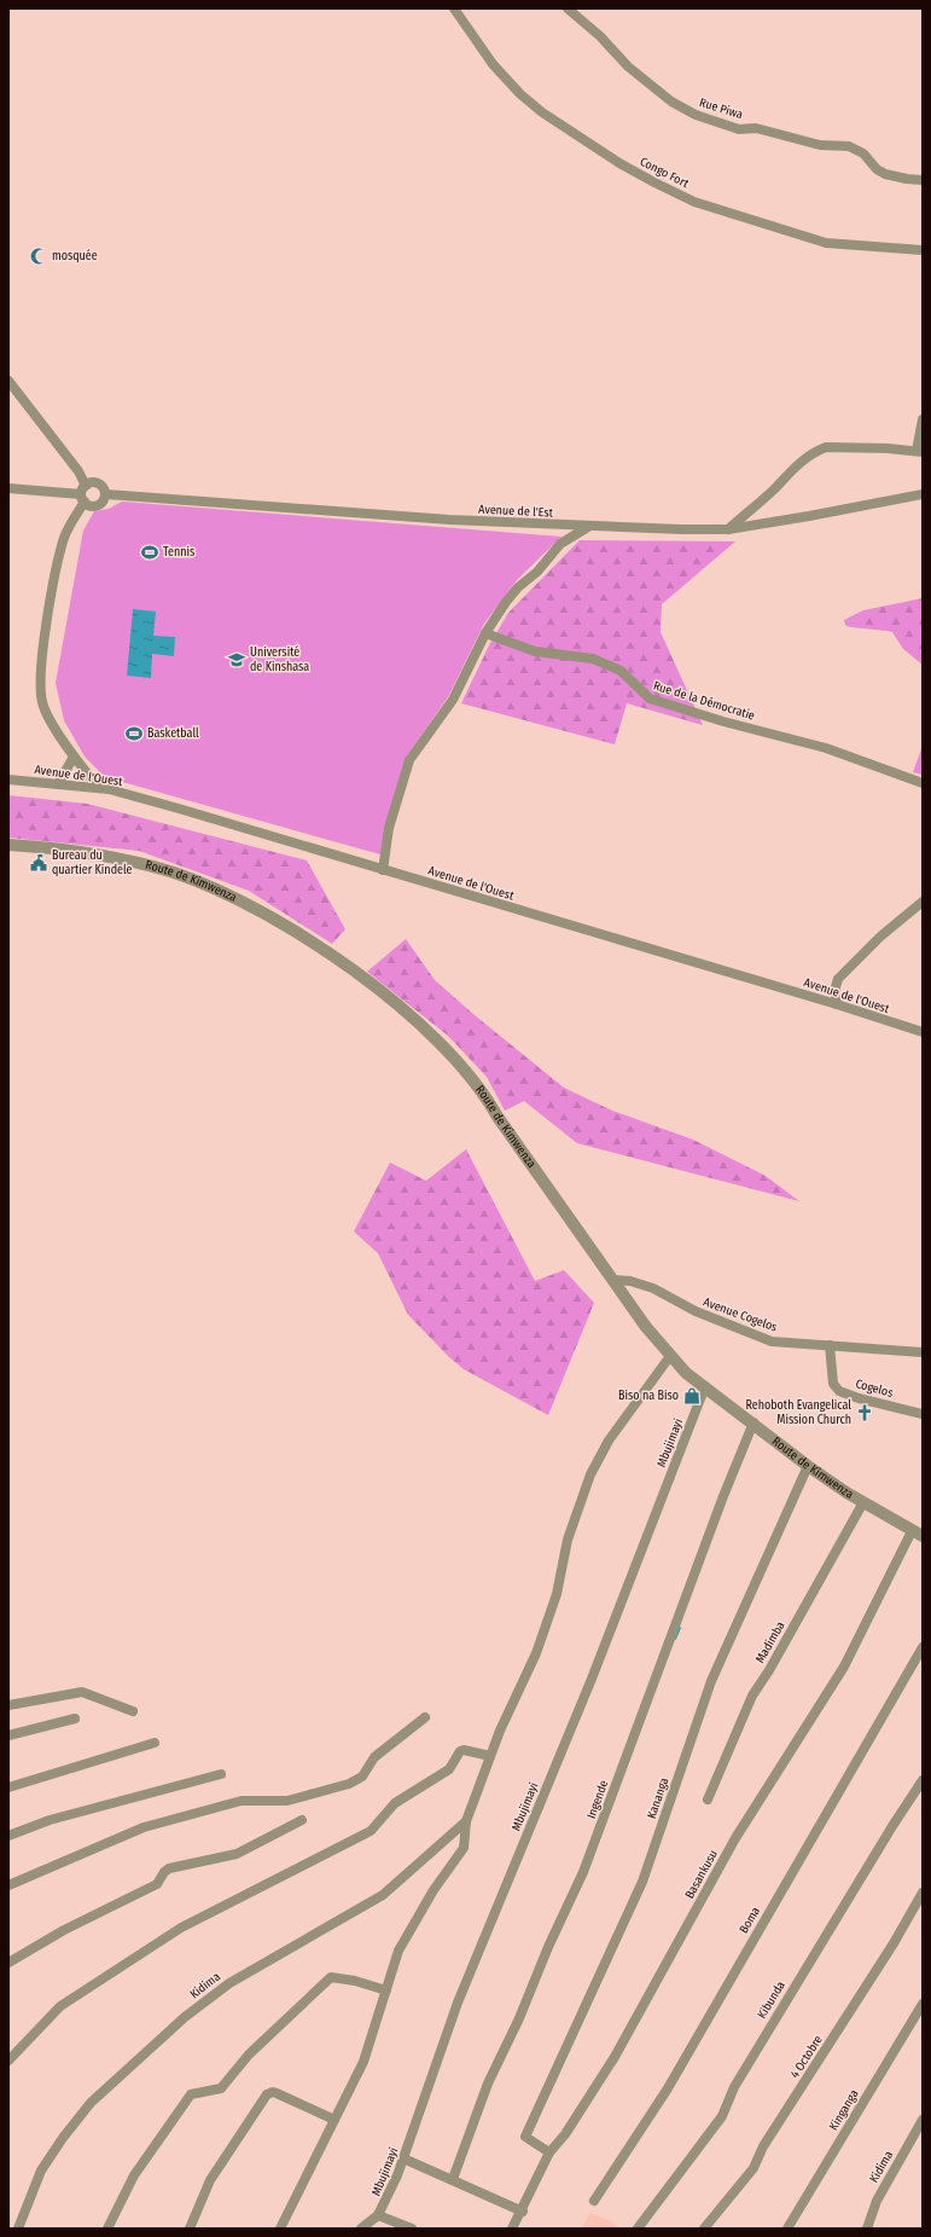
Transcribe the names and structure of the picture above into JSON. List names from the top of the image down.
{
  "streets": {
    "street": [
      "Rue Piwa",
      "Congo Fort",
      "Avenue de l'Est",
      "Rue de la Démocratie",
      "Avenue de l'Ouest",
      "Route de Kimwenza",
      "Avenue Cogelos",
      "Cogelos",
      "Mbujimayi",
      "Madimba",
      "Kananga",
      "Ingende",
      "Basankusu",
      "Boma",
      "Kidima",
      "Kibunda",
      "4 Octobre",
      "Kinganga"
    ]
  },
  "crossings": [
    ["Route de Kimwenza", "Avenue Cogelos"],
    ["Route de Kimwenza", "Mbujimayi"],
    ["Route de Kimwenza", "Madimba"],
    ["Route de Kimwenza", "Kananga"],
    ["Route de Kimwenza", "Ingende"],
    ["Route de Kimwenza", "Basankusu"],
    ["Avenue Cogelos", "Cogelos"],
    ["Kananga", "Basankusu"]
  ],
  "places": {
    "mosque": ["mosquée"],
    "sports": ["Tennis", "Basketball"],
    "school or university": ["Université de Kinshasa"],
    "public building": ["Bureau du quartier Kindele"],
    "shop": ["Biso na Biso"],
    "church": ["Rehoboth Evangelical Mission Church"]
  }
}
